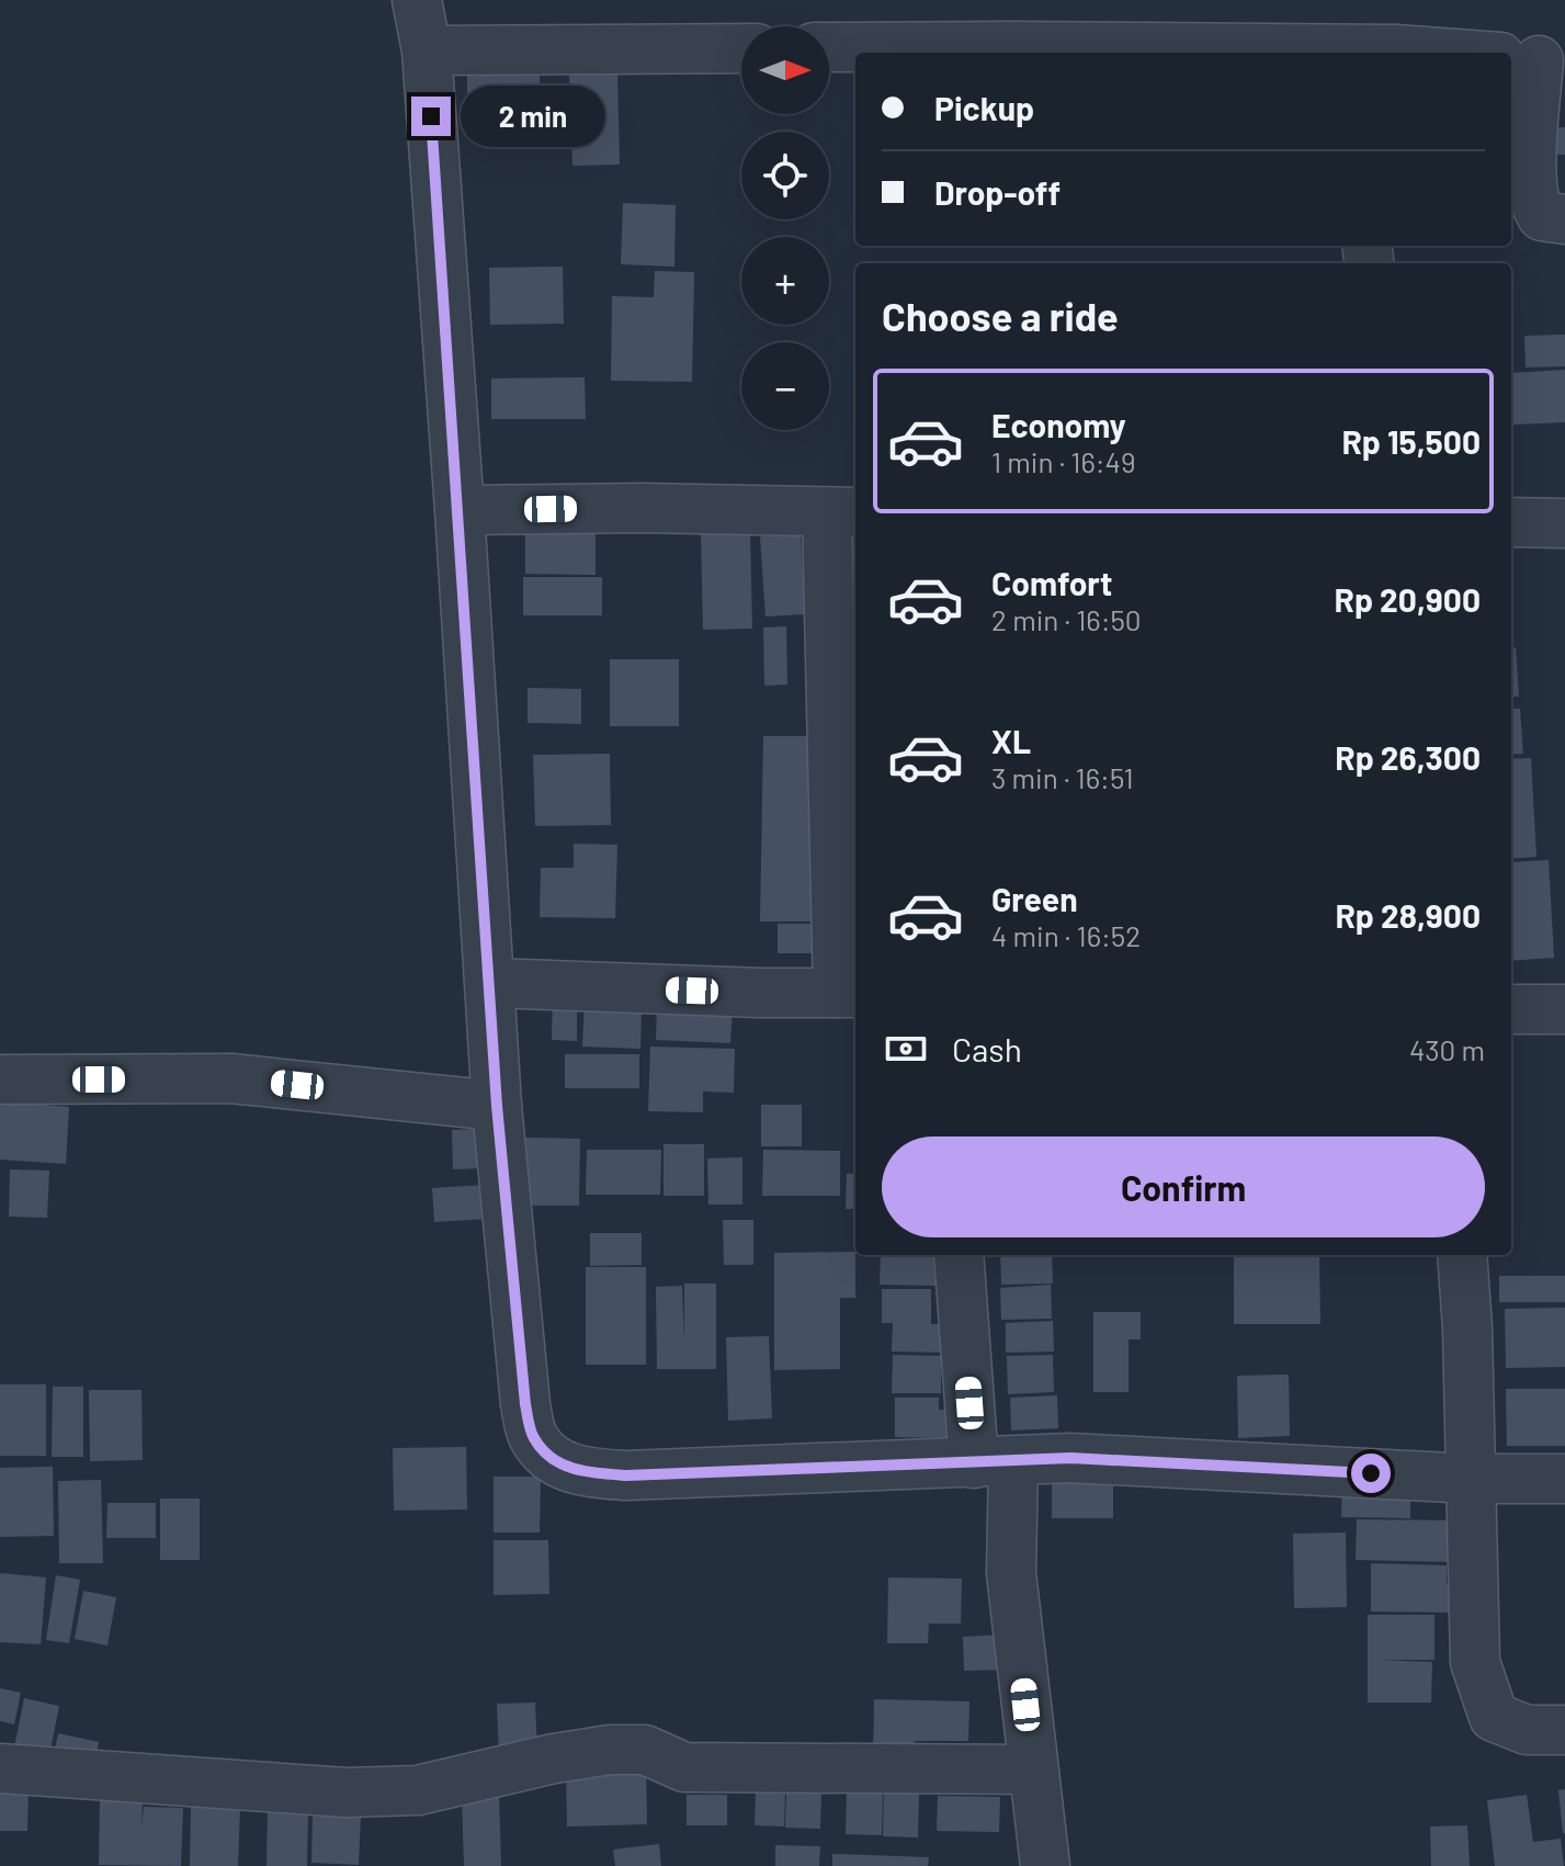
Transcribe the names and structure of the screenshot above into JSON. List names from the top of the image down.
{
  "north": "right",
  "page": {
    "map_buttons": ["+", "−"],
    "banner": ["Pickup", "Drop-off"],
    "bubble": "2 min",
    "heading": "Choose a ride",
    "list": [
      {
        "name": "Economy",
        "note": "1 min · 16:49",
        "value": "Rp 15,500"
      },
      {
        "name": "Comfort",
        "note": "2 min · 16:50",
        "value": "Rp 20,900"
      },
      {
        "name": "XL",
        "note": "3 min · 16:51",
        "value": "Rp 26,300"
      },
      {
        "name": "Green",
        "note": "4 min · 16:52",
        "value": "Rp 28,900"
      }
    ],
    "pay": ["Cash", "430 m"],
    "buttons": "Confirm"
  }
}
